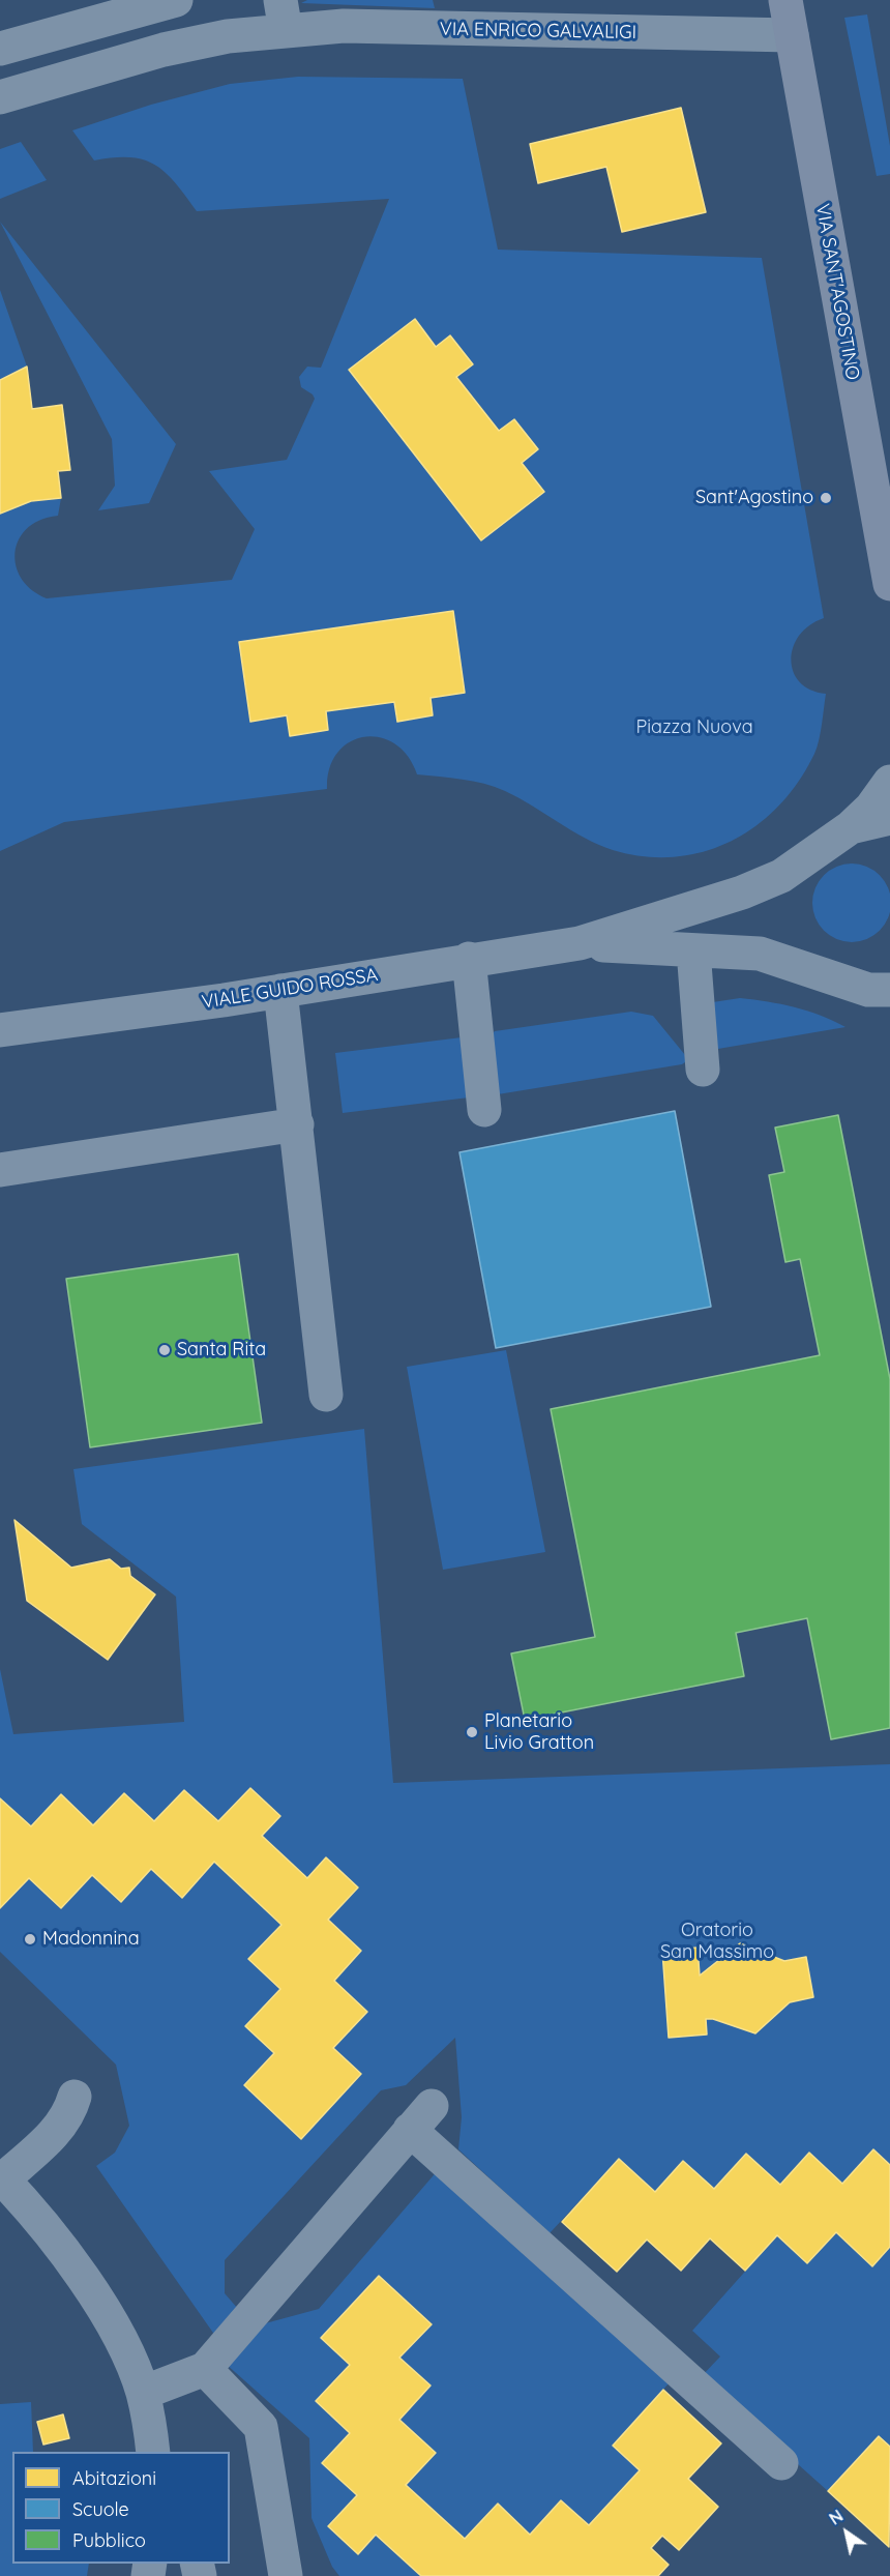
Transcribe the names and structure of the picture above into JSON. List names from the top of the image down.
{
  "streets": {
    "main road": ["VIA SANT'AGOSTINO"],
    "street": ["VIA ENRICO GALVALIGI", "VIALE GUIDO ROSSA"]
  },
  "crossings": [
    ["VIA ENRICO GALVALIGI", "VIA SANT'AGOSTINO"]
  ],
  "parks": ["Piazza Nuova", "Oratorio San Massimo"],
  "places": [
    "Sant'Agostino",
    "Santa Rita",
    "Planetario Livio Gratton",
    "Madonnina"
  ],
  "legend": ["Abitazioni", "Scuole", "Pubblico"],
  "north": "top left"
}
